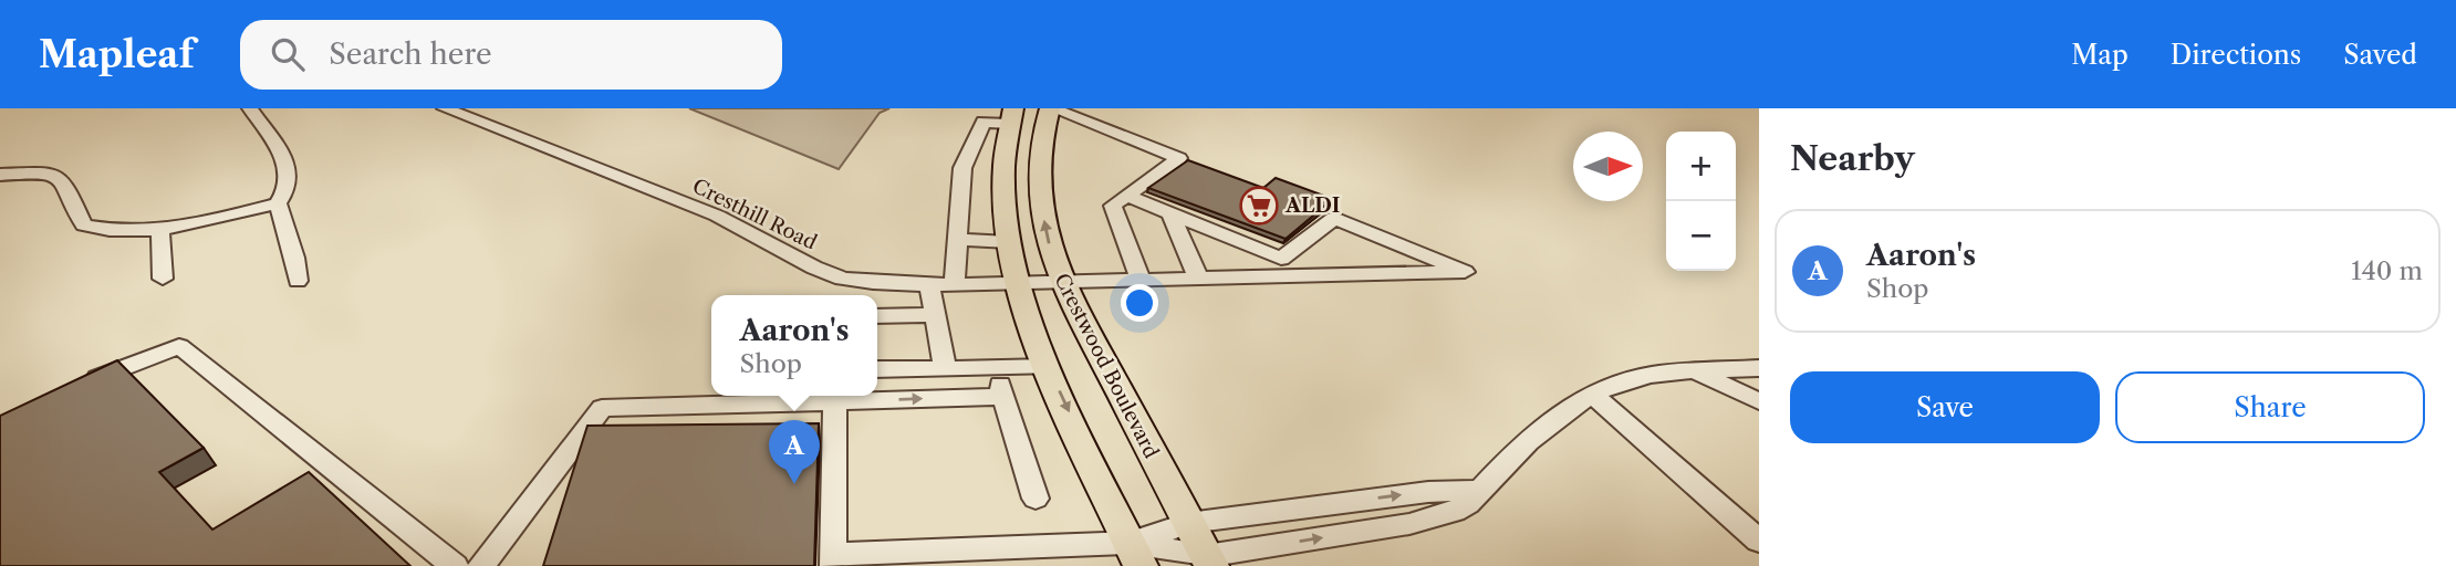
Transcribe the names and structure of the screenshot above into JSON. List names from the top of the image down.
{
  "streets": {
    "main road": ["Crestwood Boulevard"],
    "street": ["Cresthill Road"]
  },
  "crossings": [
    ["Cresthill Road", "Crestwood Boulevard"]
  ],
  "places": {
    "supermarket": ["ALDI"]
  },
  "north": "right",
  "page": {
    "header": "Mapleaf",
    "search": "Search here",
    "nav": ["Map", "Directions", "Saved"],
    "heading": "Nearby",
    "map_buttons": ["+", "−"],
    "list": [
      {
        "mark": "A",
        "name": "Aaron's",
        "note": "Shop",
        "value": "140 m"
      }
    ],
    "popup": ["Aaron's", "Shop"],
    "buttons": ["Save", "Share"],
    "pins": "A"
  }
}
